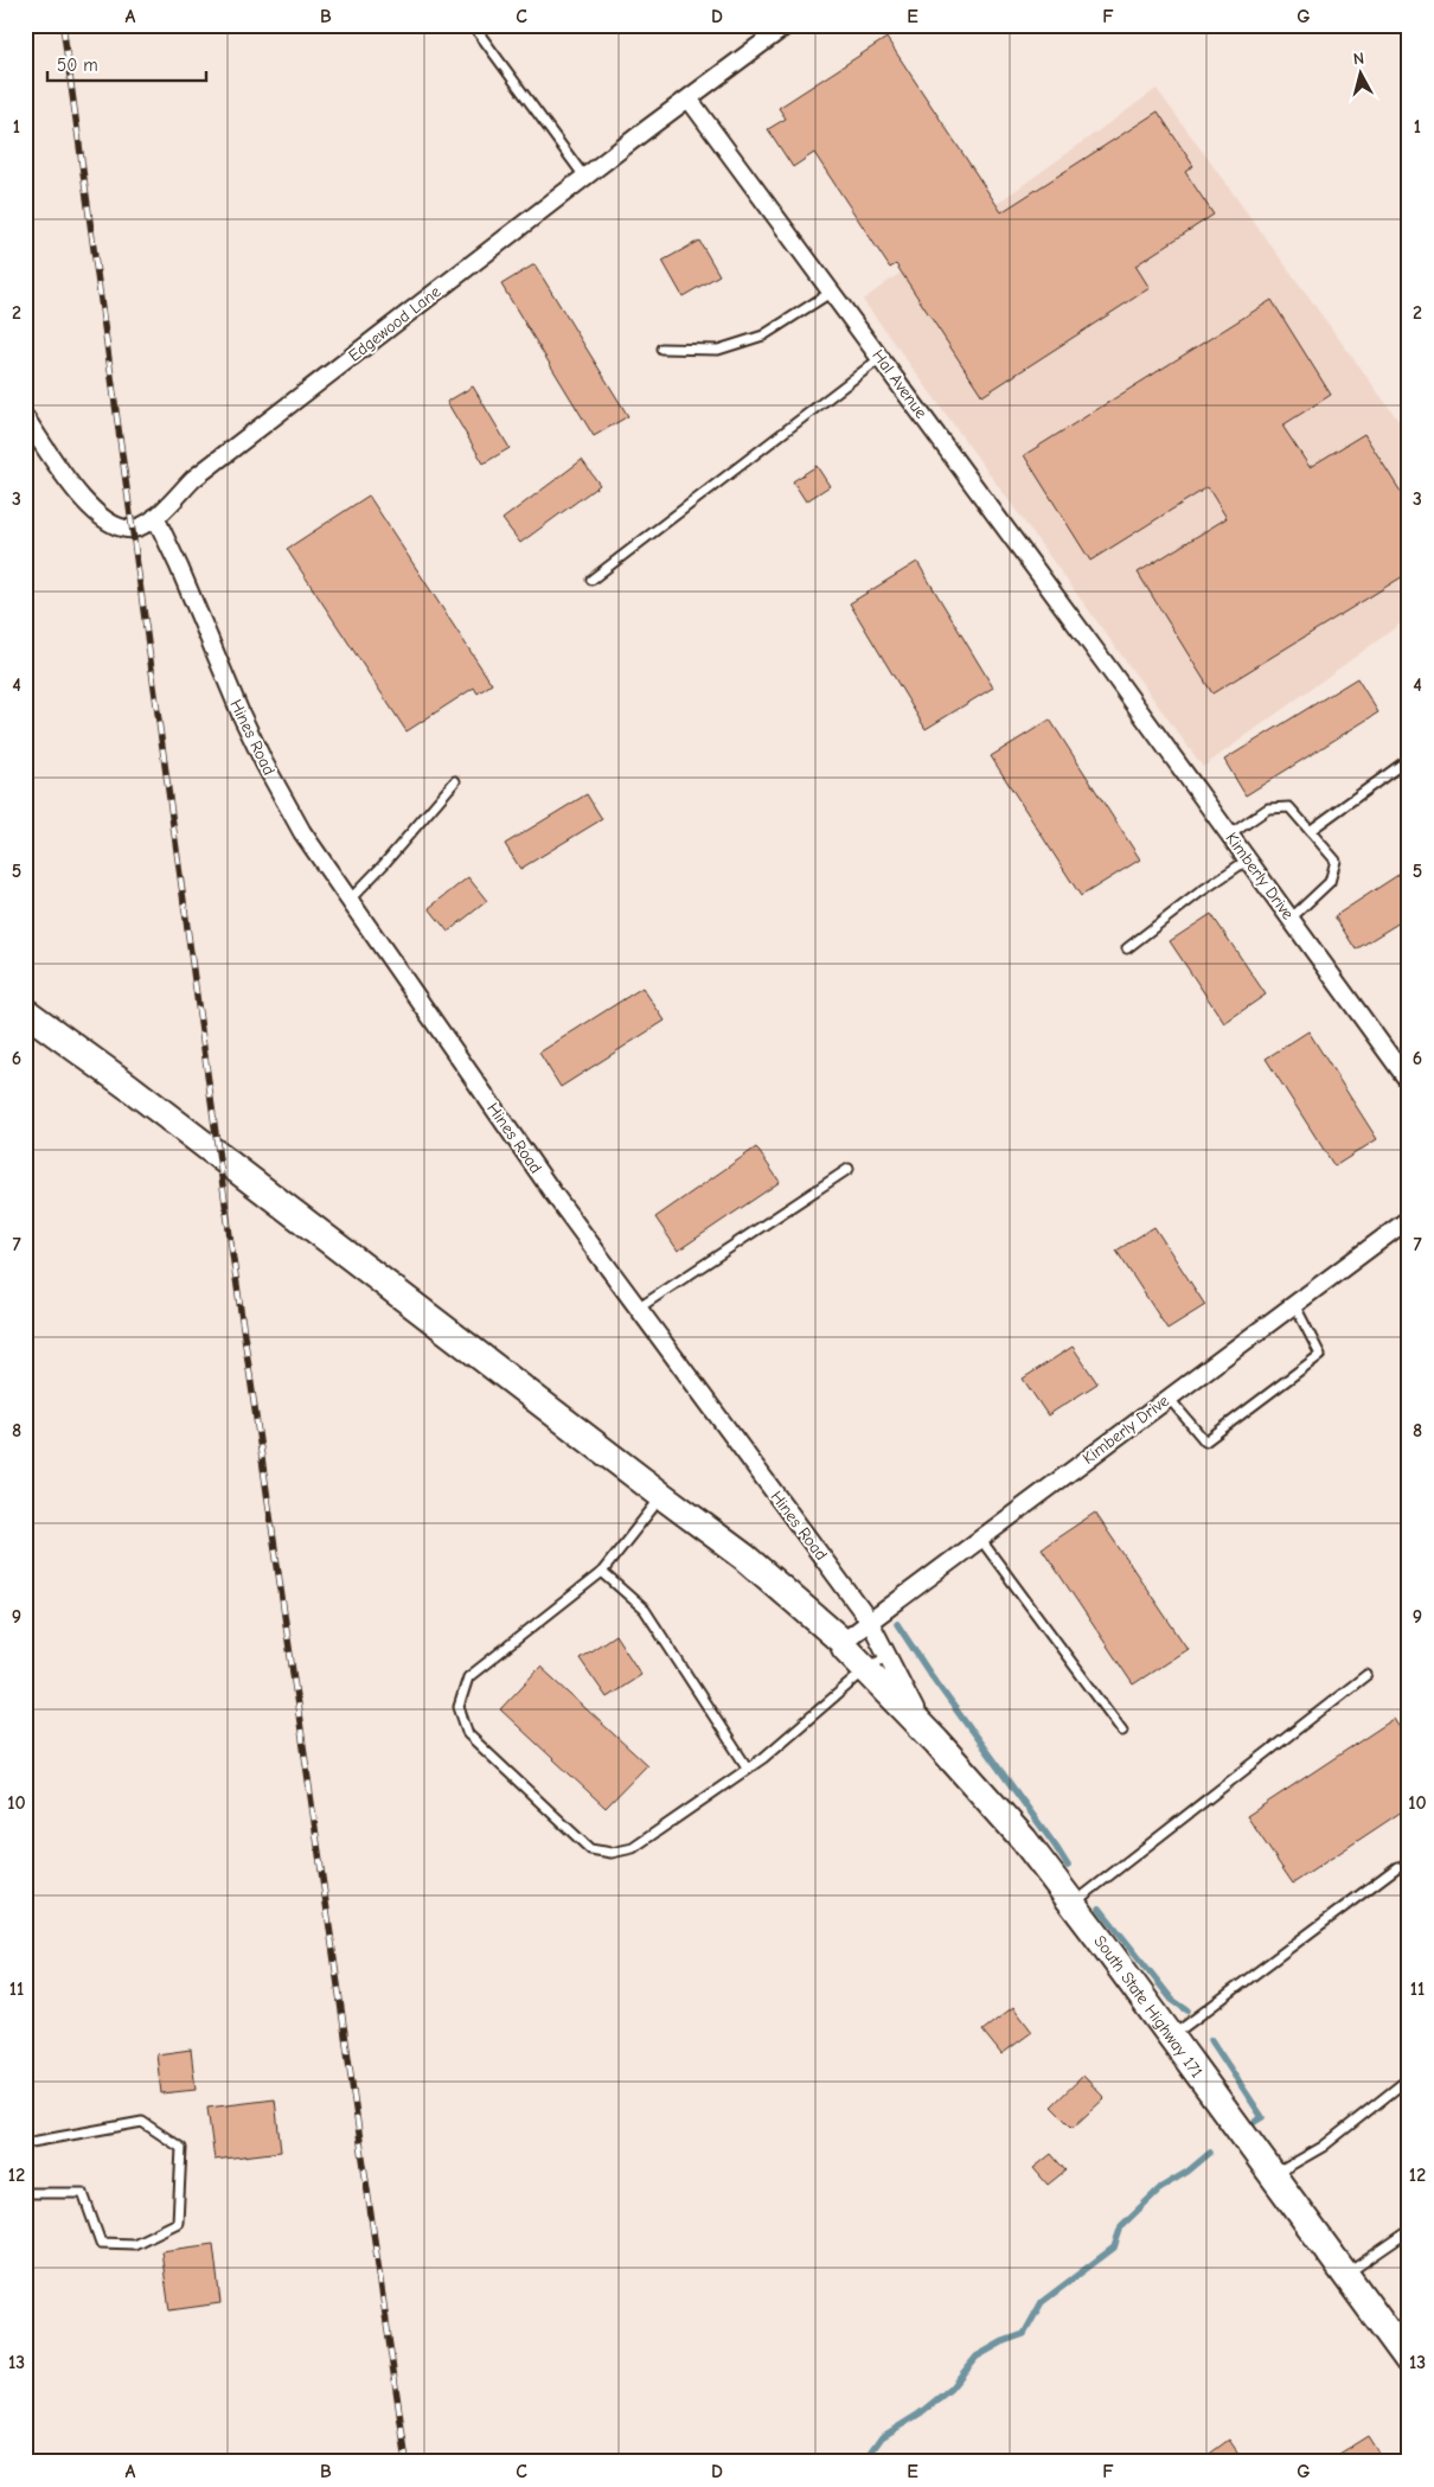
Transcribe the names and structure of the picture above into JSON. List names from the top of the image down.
{
  "streets": {
    "main road": ["South State Highway 171"],
    "street": [
      "Edgewood Lane",
      "Hal Avenue",
      "Hines Road",
      "Kimberly Drive"
    ]
  },
  "crossings": [
    ["Edgewood Lane", "Hal Avenue"],
    ["Edgewood Lane", "Hines Road"],
    ["Hal Avenue", "Kimberly Drive"],
    ["Hines Road", "Kimberly Drive"],
    ["Hines Road", "South State Highway 171"],
    ["Kimberly Drive", "South State Highway 171"]
  ],
  "scale_bar": "50 m",
  "north": "top",
  "grid": {
    "columns": [
      "A",
      "B",
      "C",
      "D",
      "E",
      "F",
      "G"
    ],
    "rows": [
      "1",
      "2",
      "3",
      "4",
      "5",
      "6",
      "7",
      "8",
      "9",
      "10",
      "11",
      "12",
      "13"
    ]
  }
}
